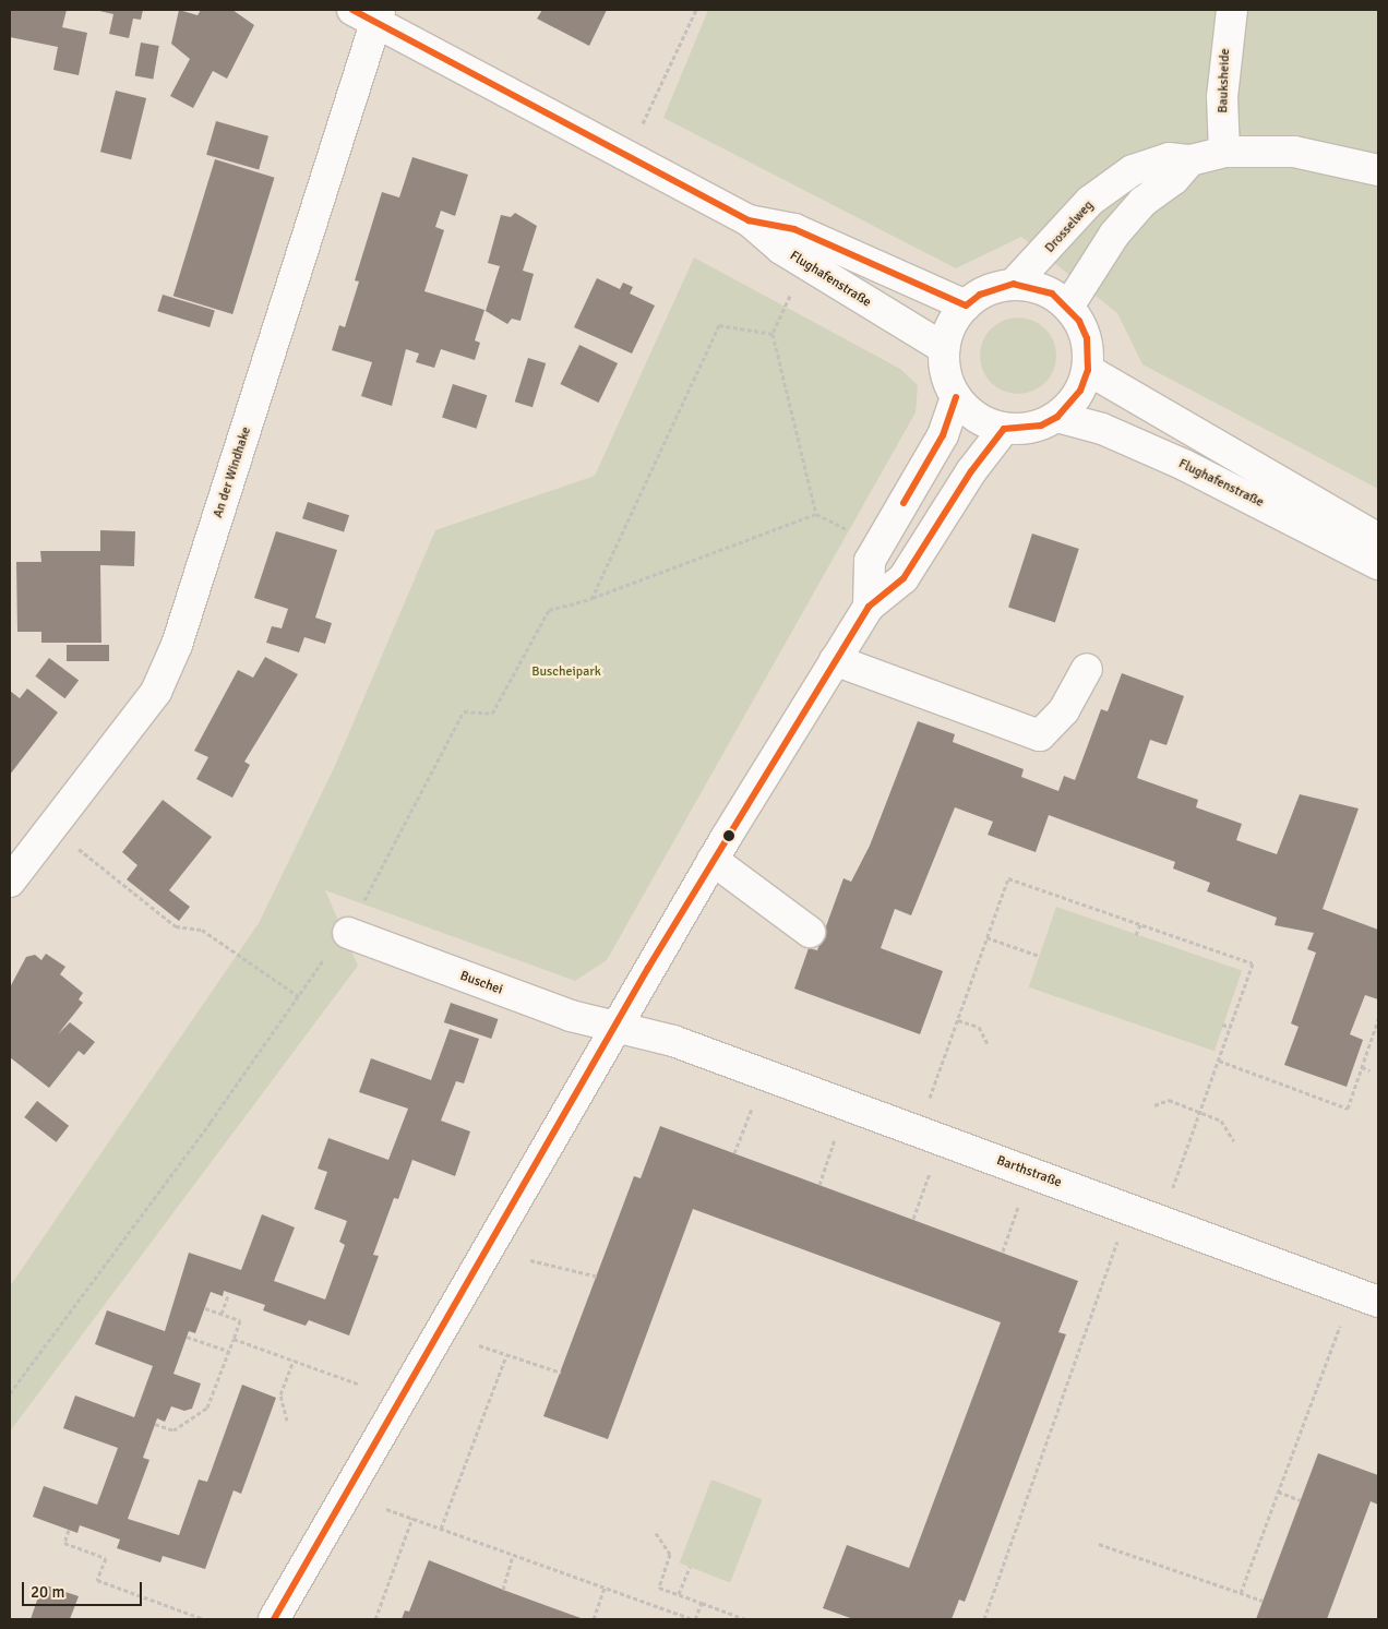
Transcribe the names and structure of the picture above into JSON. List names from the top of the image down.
{
  "streets": {
    "street": [
      "Bauksheide",
      "Drosselweg",
      "Flughafenstraße",
      "An der Windhake",
      "Buschei",
      "Barthstraße"
    ]
  },
  "crossings": [
    ["Bauksheide", "Drosselweg"],
    ["Drosselweg", "Flughafenstraße"],
    ["Flughafenstraße", "An der Windhake"],
    ["Buschei", "Barthstraße"]
  ],
  "parks": ["Buscheipark"],
  "scale_bar": "20 m"
}
